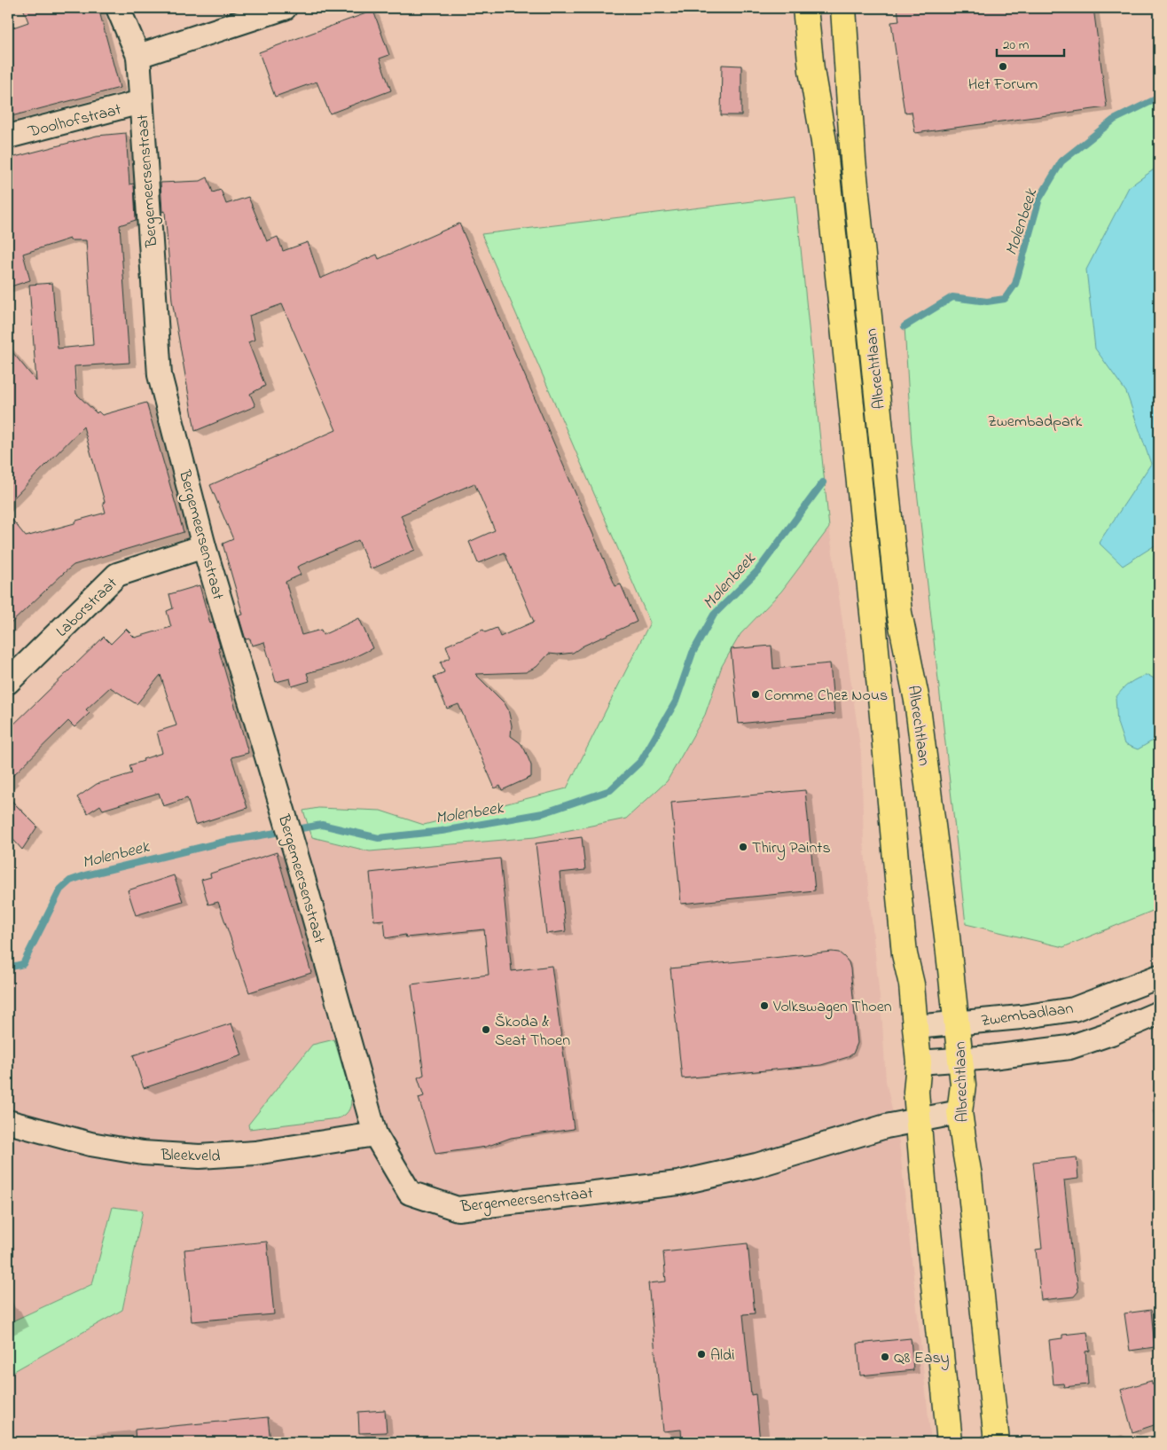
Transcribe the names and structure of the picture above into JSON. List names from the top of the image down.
{
  "streets": {
    "main road": ["Albrechtlaan"],
    "street": [
      "Doolhofstraat",
      "Bergemeersenstraat",
      "Laborstraat",
      "Zwembadlaan",
      "Bleekveld"
    ]
  },
  "crossings": [
    ["Doolhofstraat", "Bergemeersenstraat"],
    ["Bergemeersenstraat", "Albrechtlaan"],
    ["Bergemeersenstraat", "Laborstraat"],
    ["Bergemeersenstraat", "Bleekveld"],
    ["Albrechtlaan", "Zwembadlaan"]
  ],
  "water": ["Molenbeek"],
  "parks": ["Zwembadpark"],
  "places": [
    "Het Forum",
    "Comme Chez Nous",
    "Thiry Paints",
    "Volkswagen Thoen",
    "Škoda & Seat Thoen",
    "Aldi",
    "Q8 Easy"
  ],
  "scale_bar": "20 m"
}
